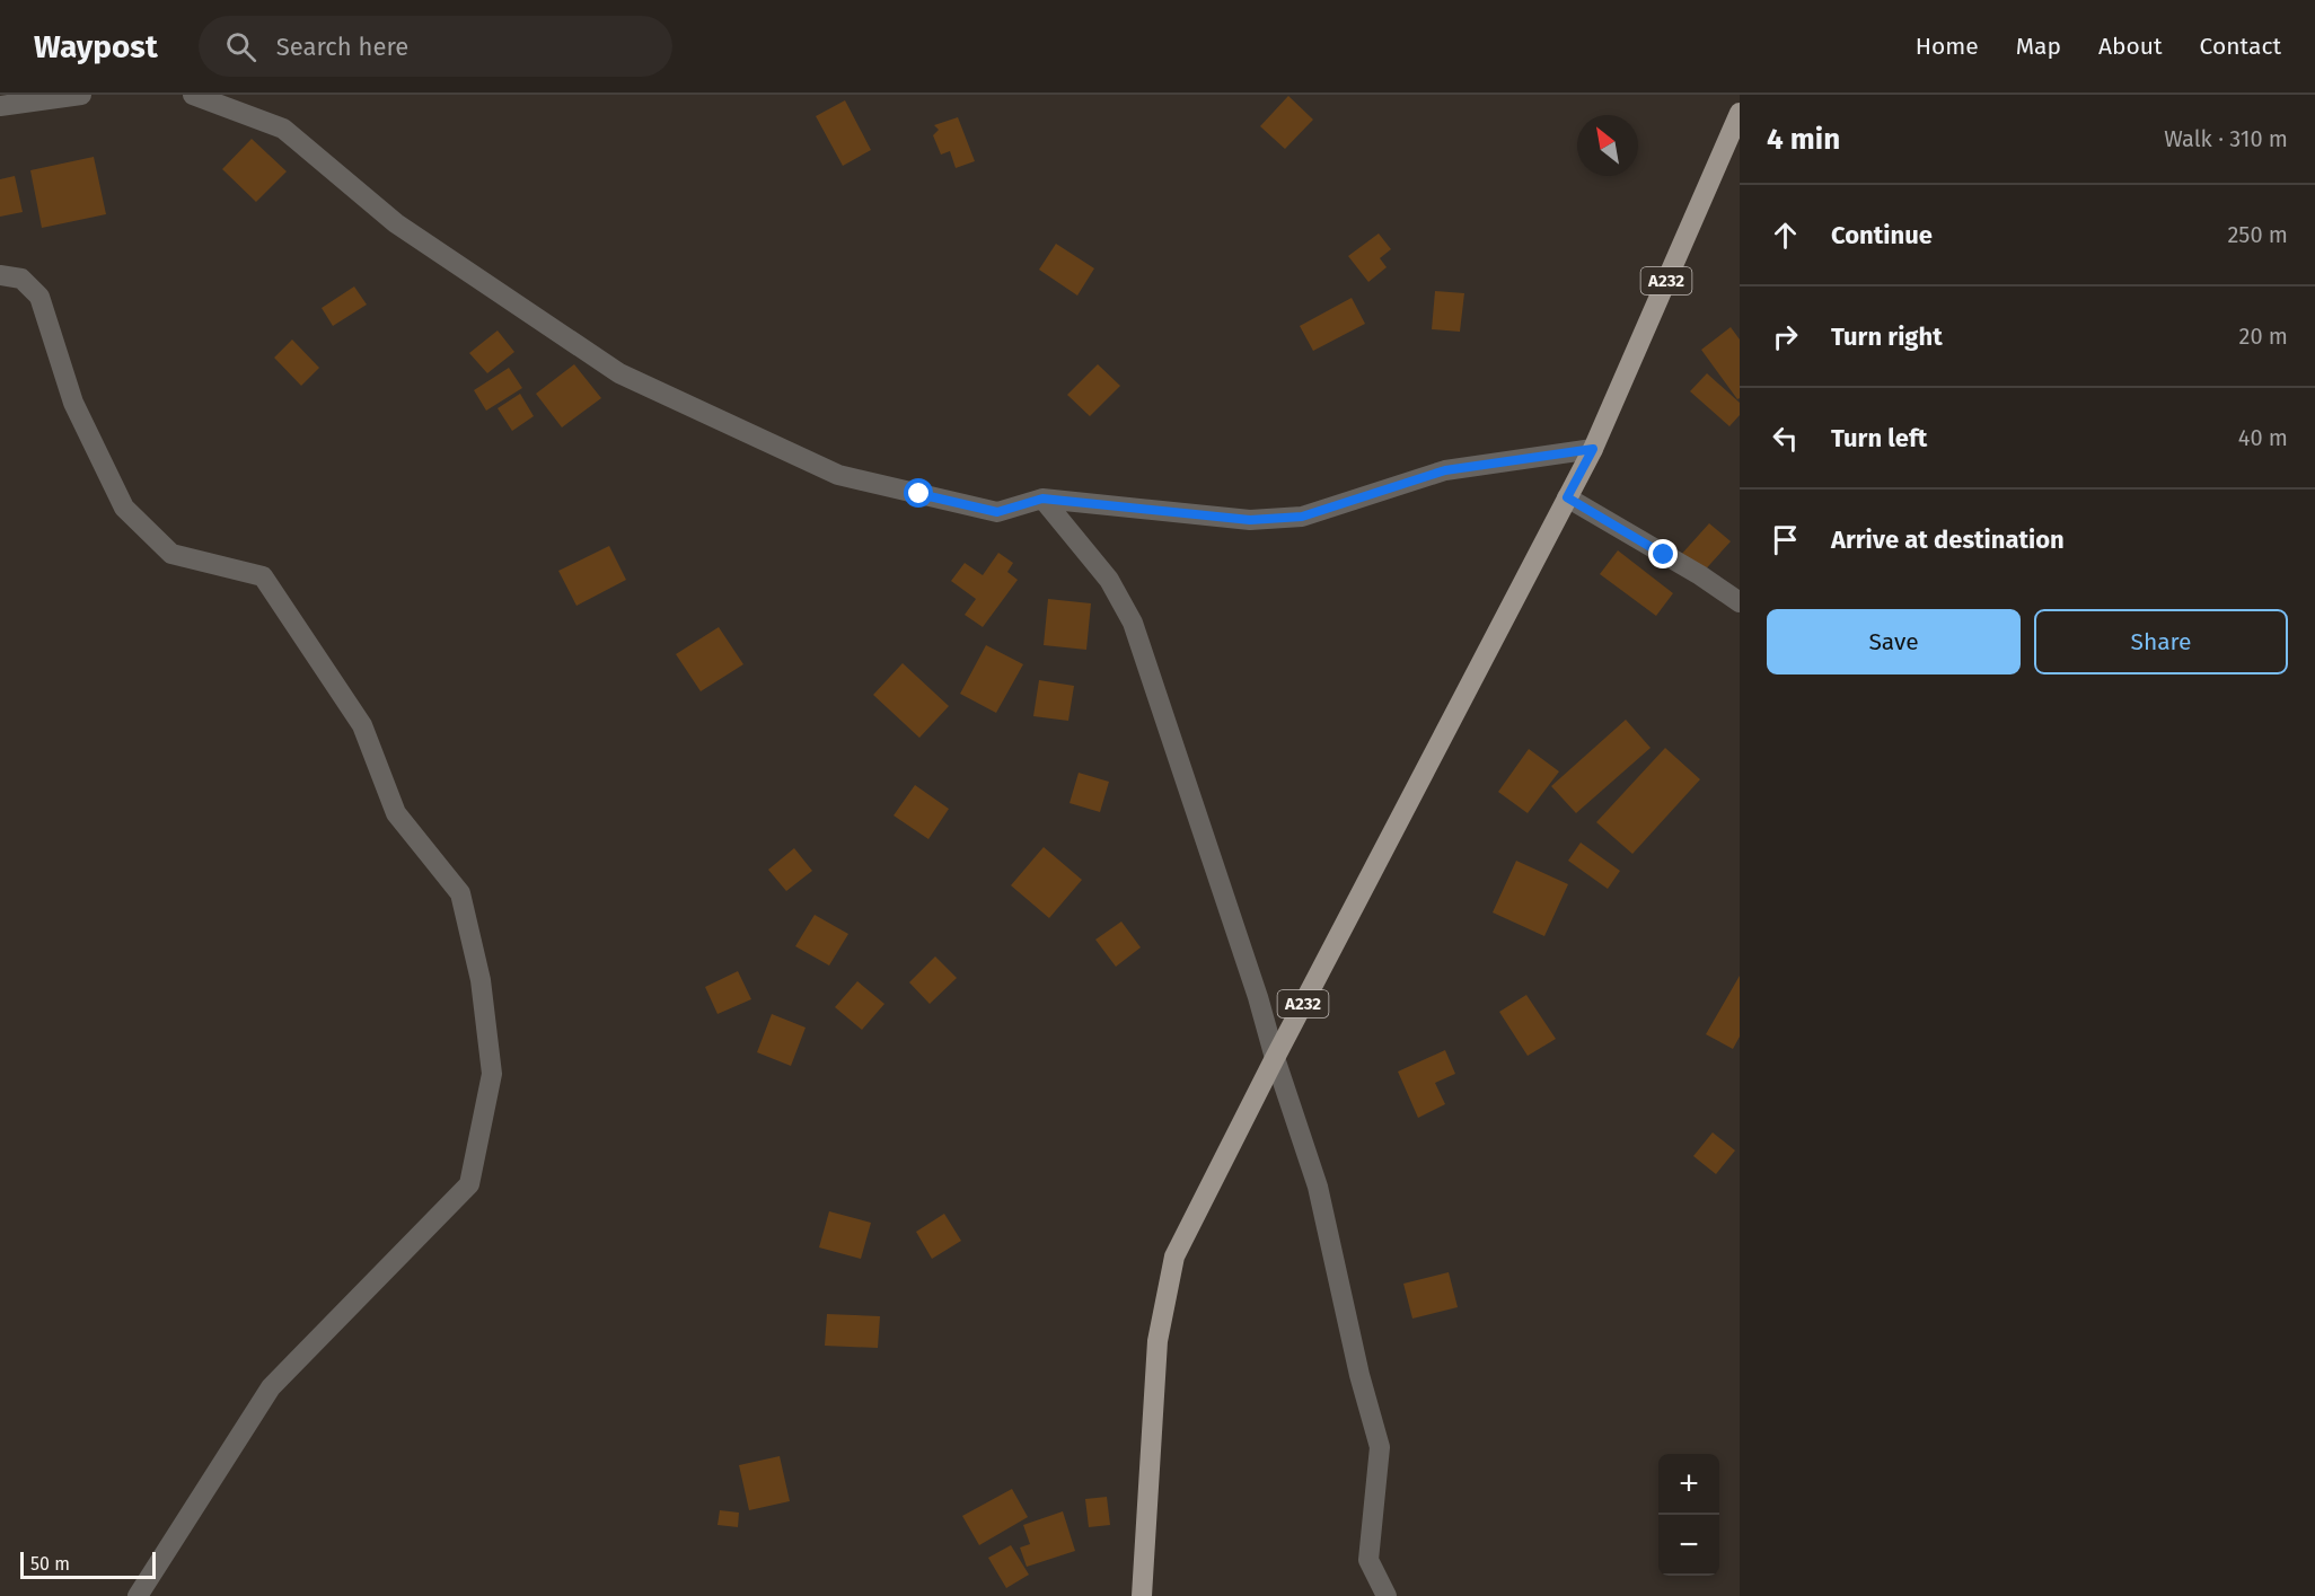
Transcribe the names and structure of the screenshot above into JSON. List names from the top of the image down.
{
  "streets": {
    "main road": ["A232"]
  },
  "scale_bar": "50 m",
  "north": "top left",
  "page": {
    "header": "Waypost",
    "search": "Search here",
    "nav": [
      "Home",
      "Map",
      "About",
      "Contact"
    ],
    "heading": ["4 min", "Walk · 310 m"],
    "list": [
      ["Continue", "250 m"],
      ["Turn right", "20 m"],
      ["Turn left", "40 m"],
      "Arrive at destination"
    ],
    "buttons": ["Save", "Share"],
    "map_buttons": ["+", "−"],
    "scale": "50 m"
  }
}
